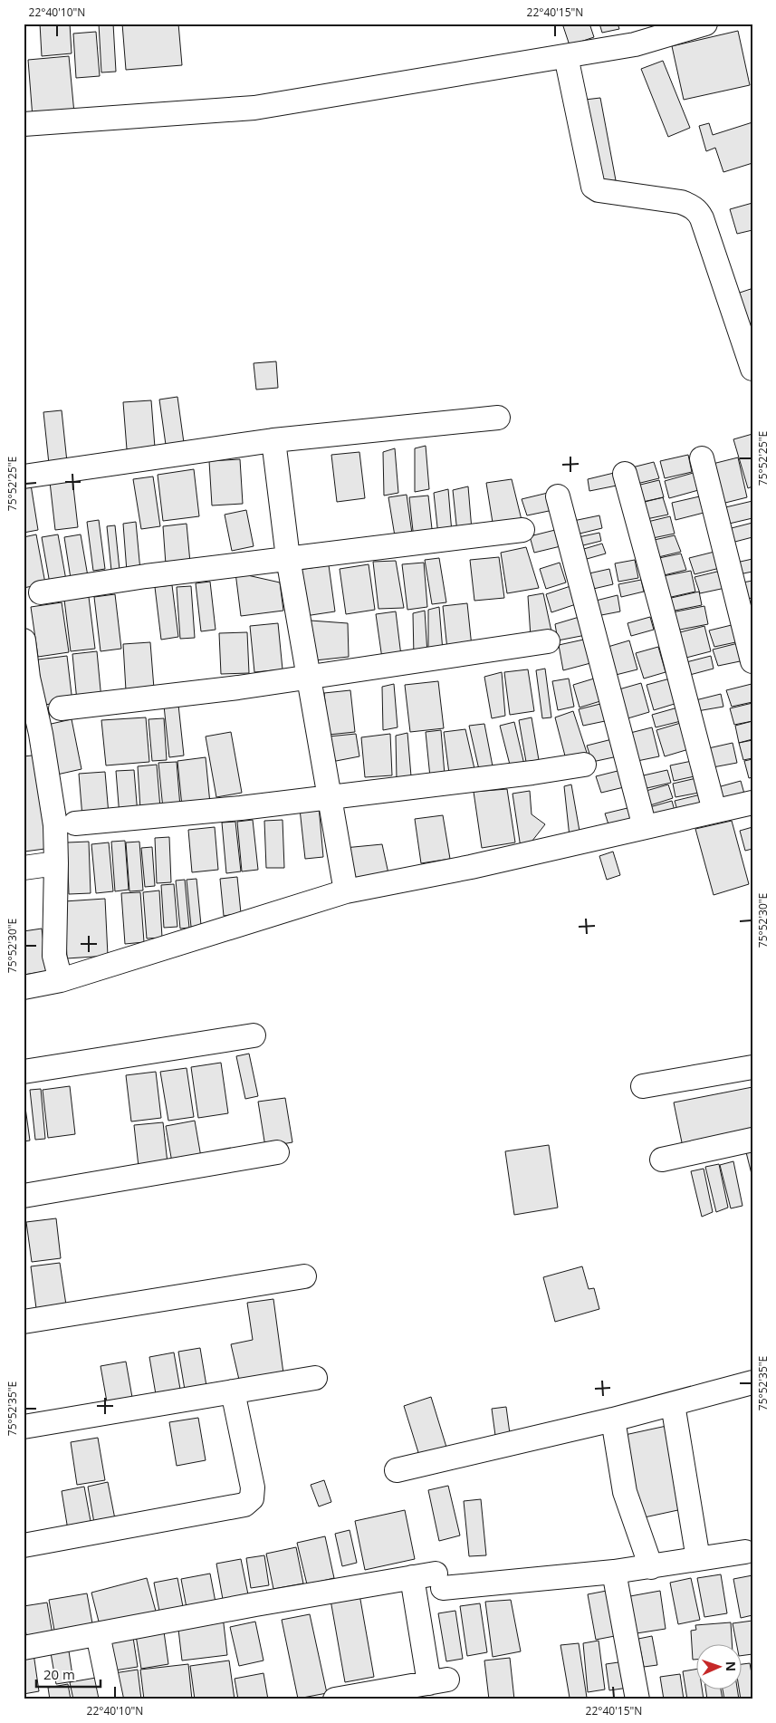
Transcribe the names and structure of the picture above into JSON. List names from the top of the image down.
{
  "scale_bar": "20 m",
  "north": "right",
  "coordinates": [
    "22°40'10\"N",
    "22°40'15\"N",
    "75°52'25\"E",
    "75°52'30\"E",
    "75°52'35\"E"
  ]
}
